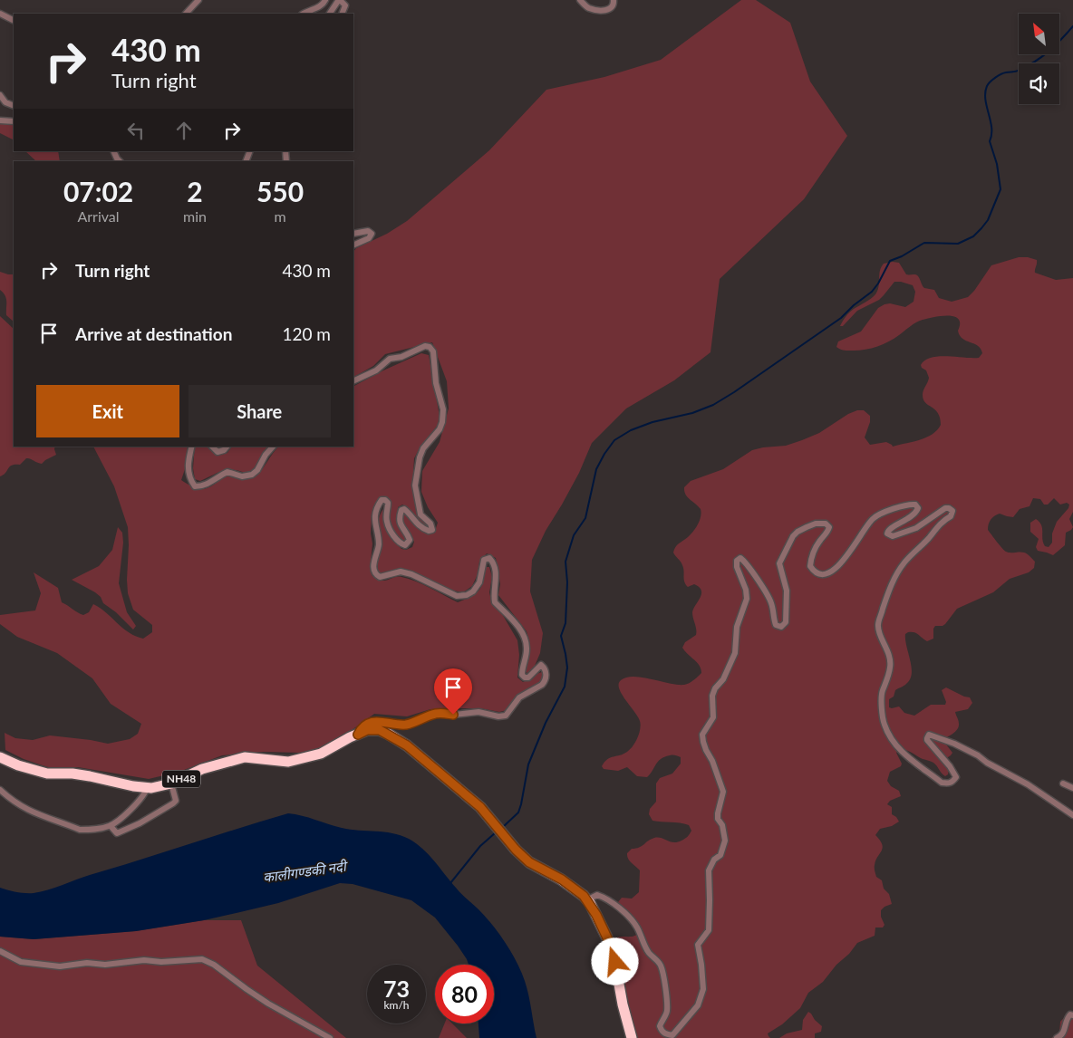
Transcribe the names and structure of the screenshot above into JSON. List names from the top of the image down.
{
  "streets": {
    "highway": ["NH48"]
  },
  "water": ["कालीगण्डकी नदी"],
  "north": "top left",
  "page": {
    "turn": ["430 m", "Turn right"],
    "eta": [
      "07:02",
      "Arrival",
      "2",
      "min",
      "550",
      "m"
    ],
    "list": [
      {
        "name": "Turn right",
        "value": "430 m"
      },
      {
        "name": "Arrive at destination",
        "value": "120 m"
      }
    ],
    "buttons": ["Exit", "Share"],
    "speed": "73 km/h",
    "limit": "80"
  }
}
